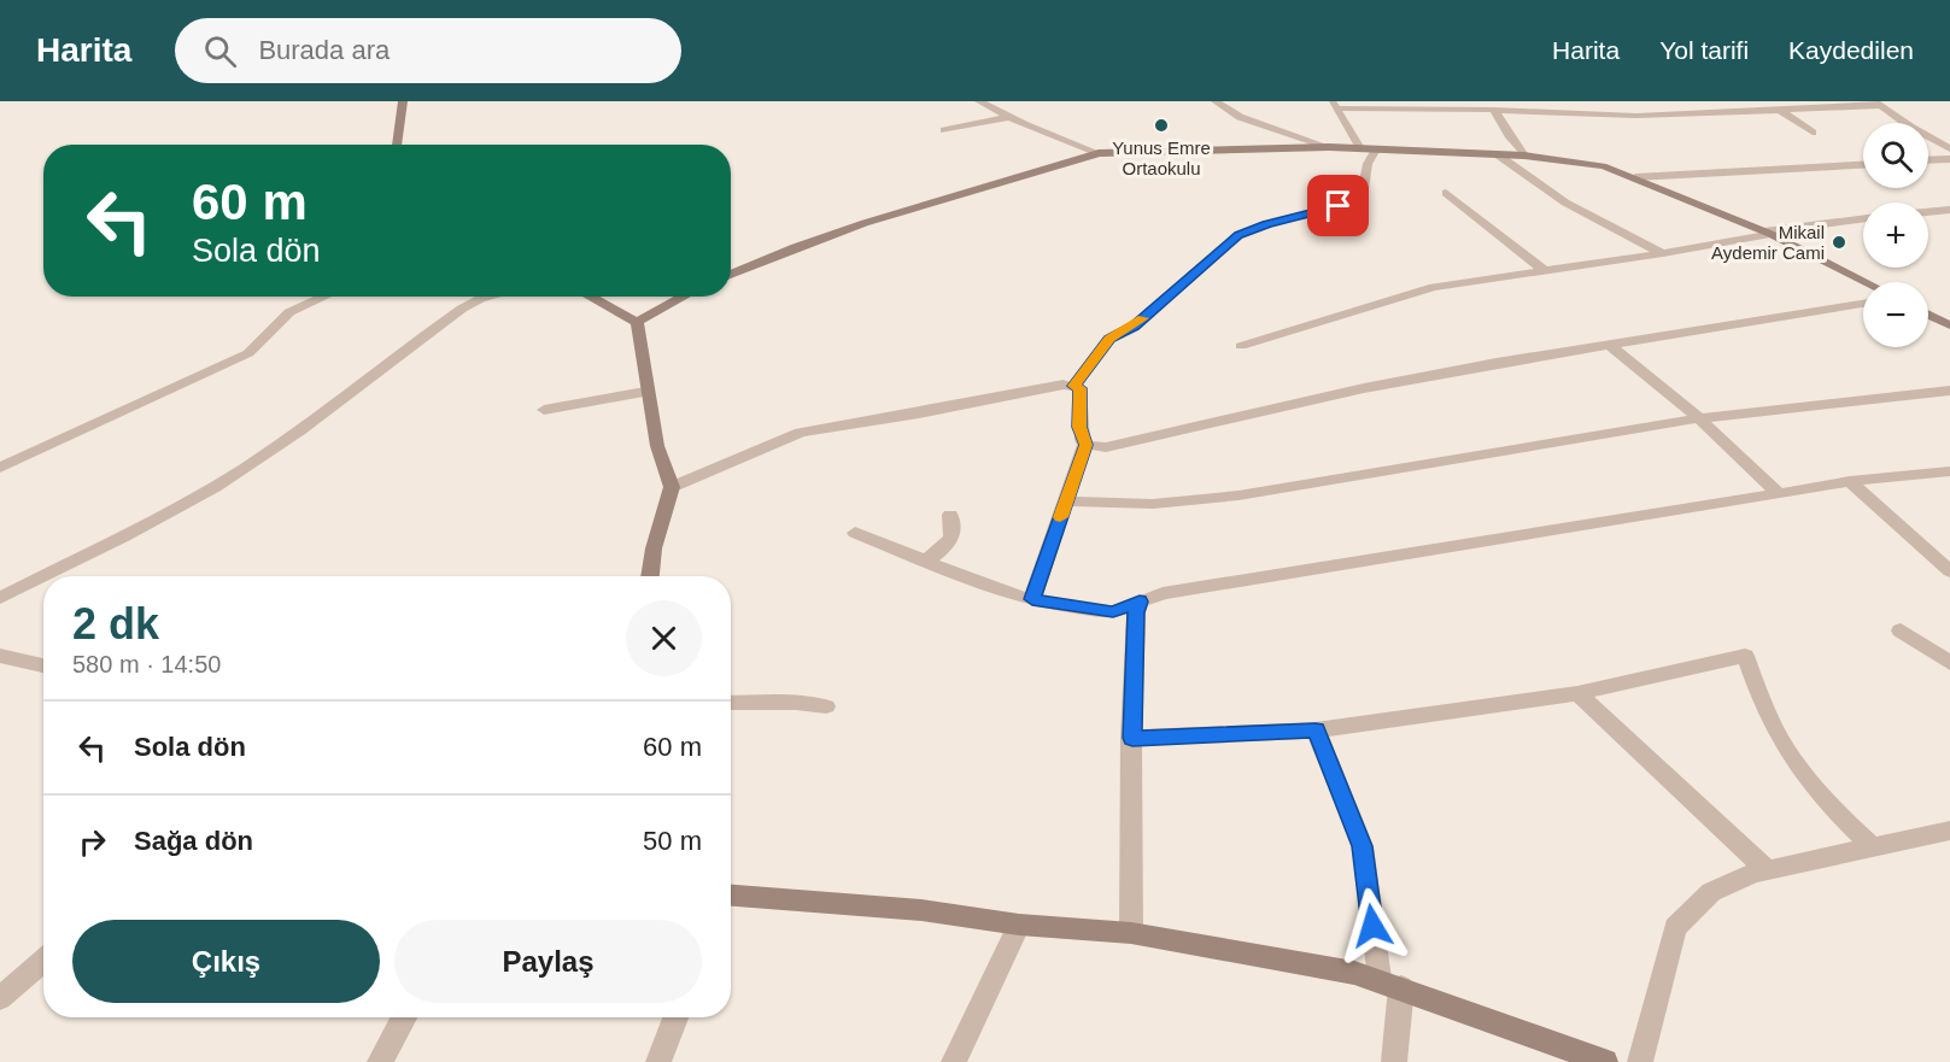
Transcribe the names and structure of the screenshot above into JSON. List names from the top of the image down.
{
  "places": ["Yunus Emre Ortaokulu", "Mikail Aydemir Cami"],
  "page": {
    "header": "Harita",
    "search": "Burada ara",
    "nav": ["Harita", "Yol tarifi", "Kaydedilen"],
    "map_buttons": ["+", "−"],
    "turn": ["60 m", "Sola dön"],
    "heading": ["2 dk", "580 m · 14:50"],
    "list": [
      {
        "name": "Sola dön",
        "value": "60 m"
      },
      {
        "name": "Sağa dön",
        "value": "50 m"
      }
    ],
    "buttons": ["Çıkış", "Paylaş"]
  }
}
